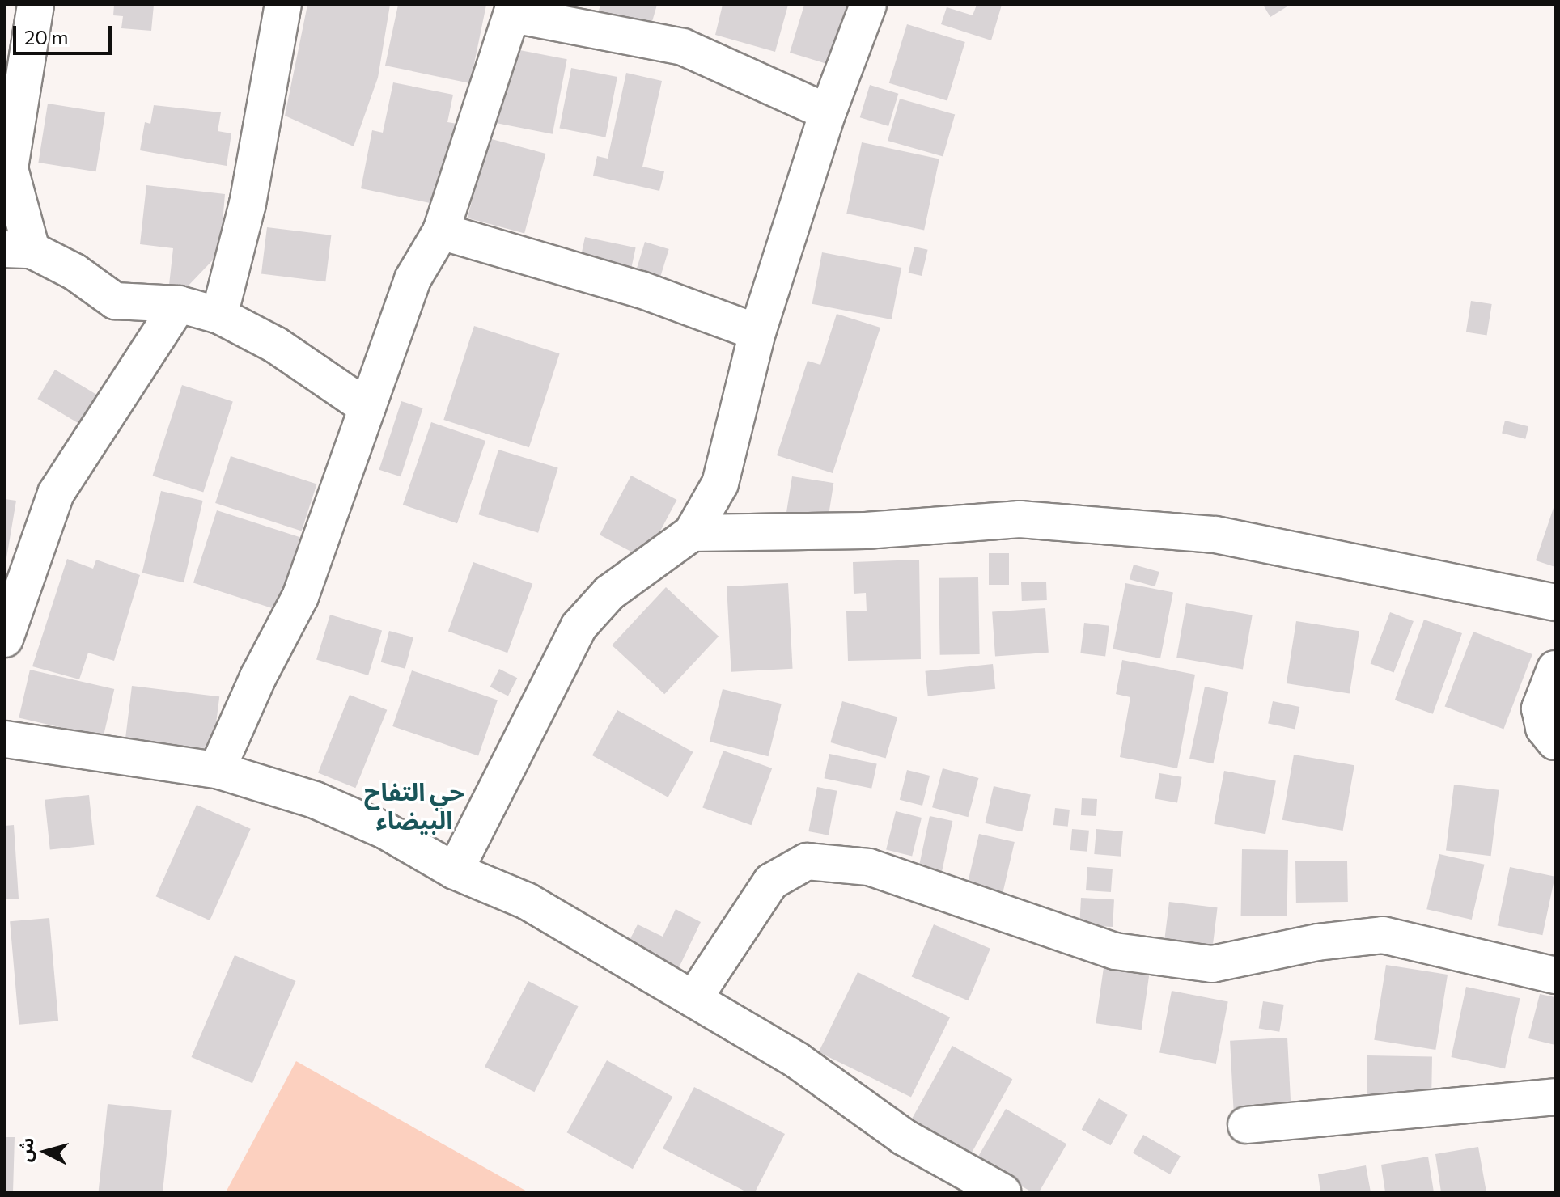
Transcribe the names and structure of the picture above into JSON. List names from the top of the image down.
{
  "districts": ["حي التفاح البيضاء"],
  "scale_bar": "20 m",
  "north": "left"
}
